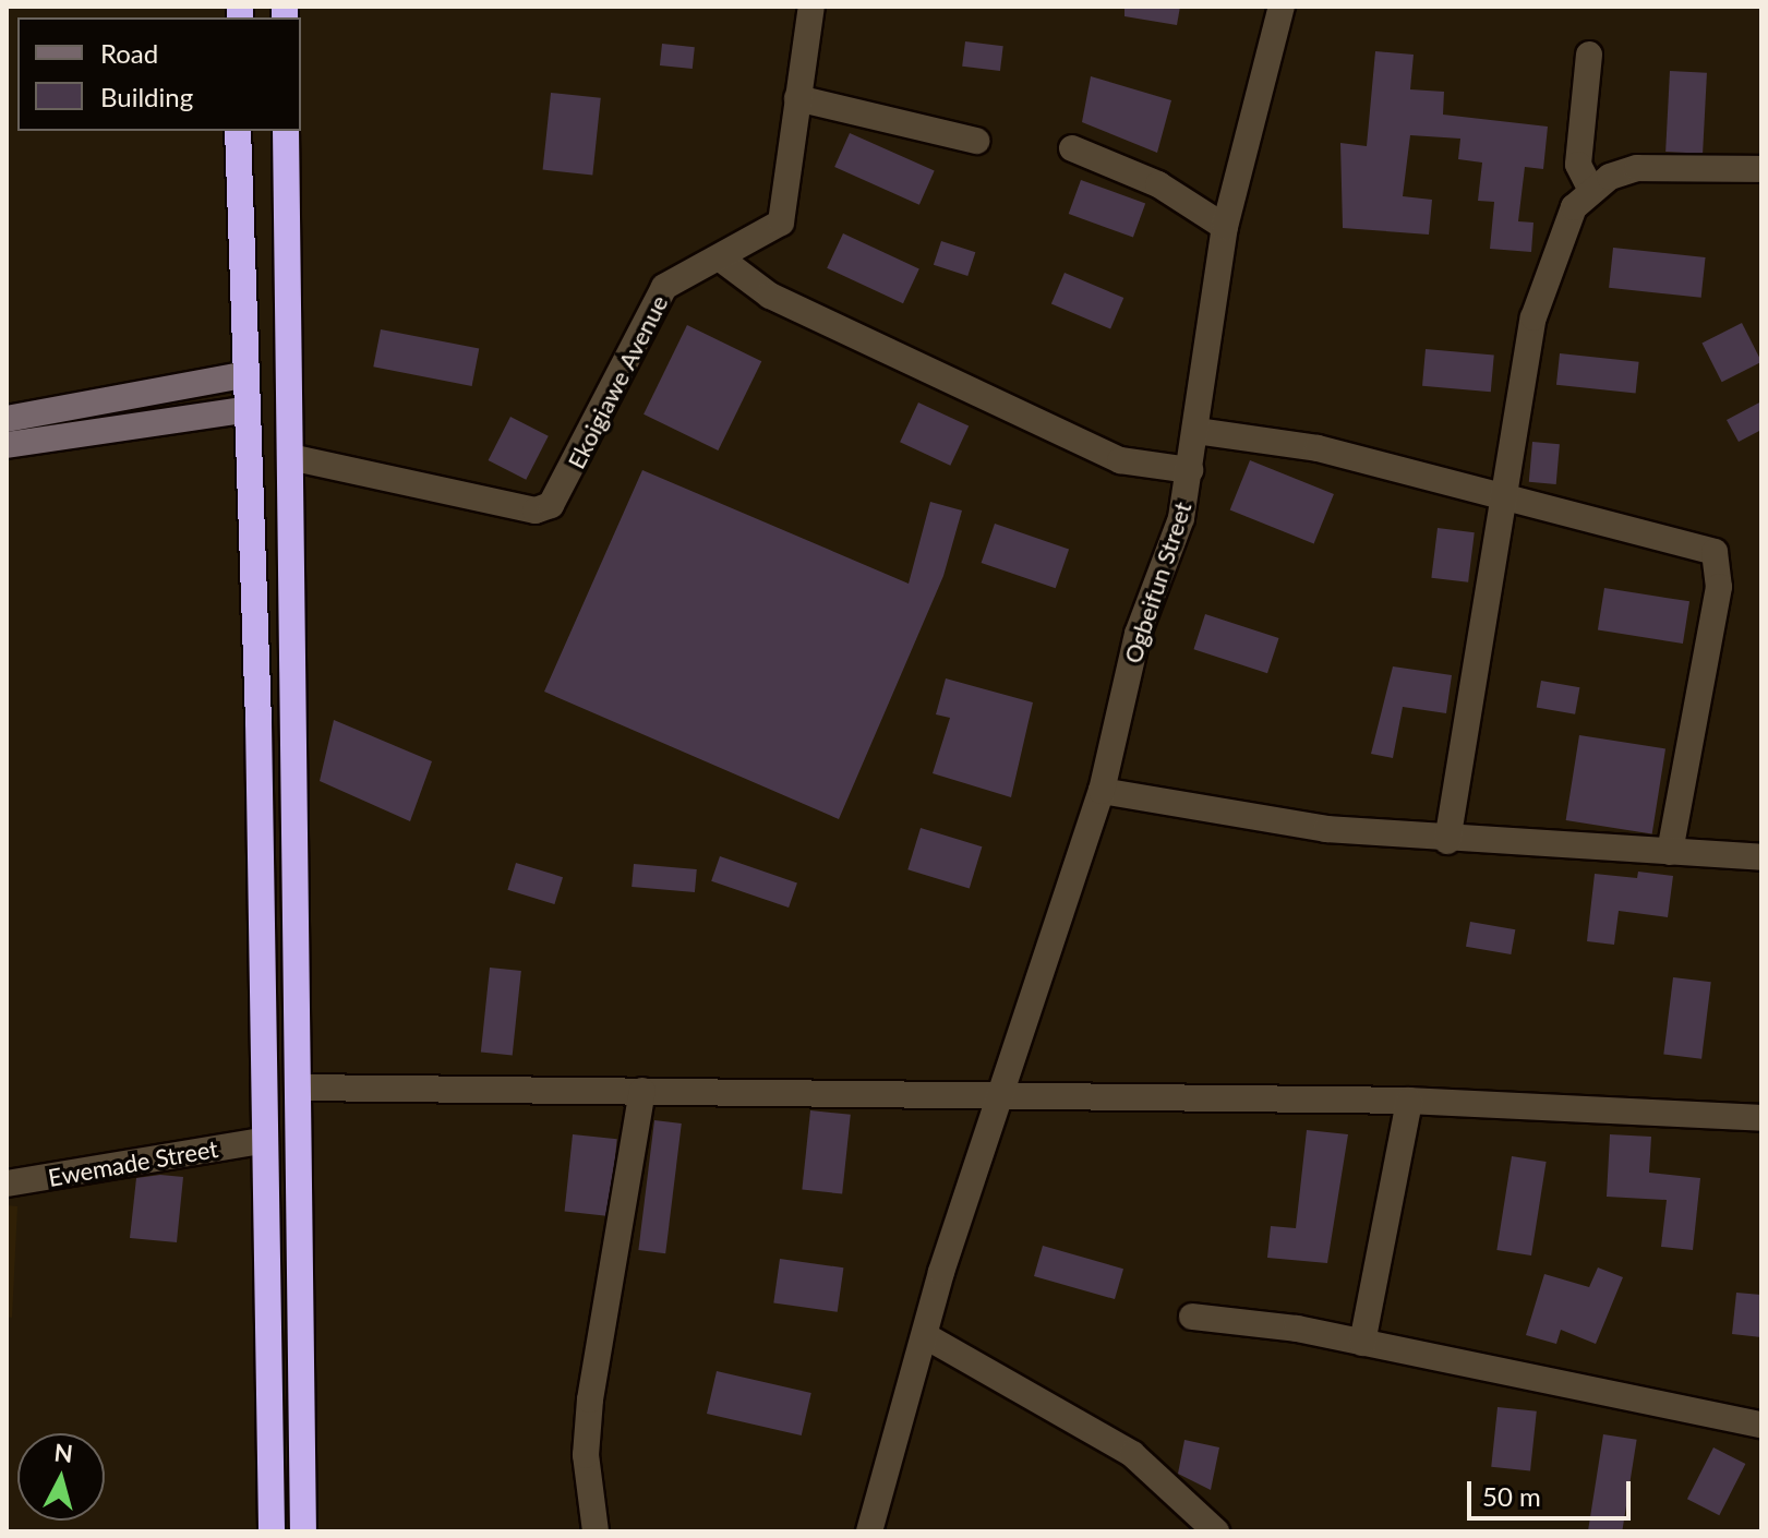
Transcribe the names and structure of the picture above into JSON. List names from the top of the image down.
{
  "streets": {
    "street": ["Ekoigiawe Avenue", "Ogbeifun Street", "Ewemade Street"]
  },
  "legend": ["Road", "Building"],
  "scale_bar": "50 m",
  "north": "top"
}
